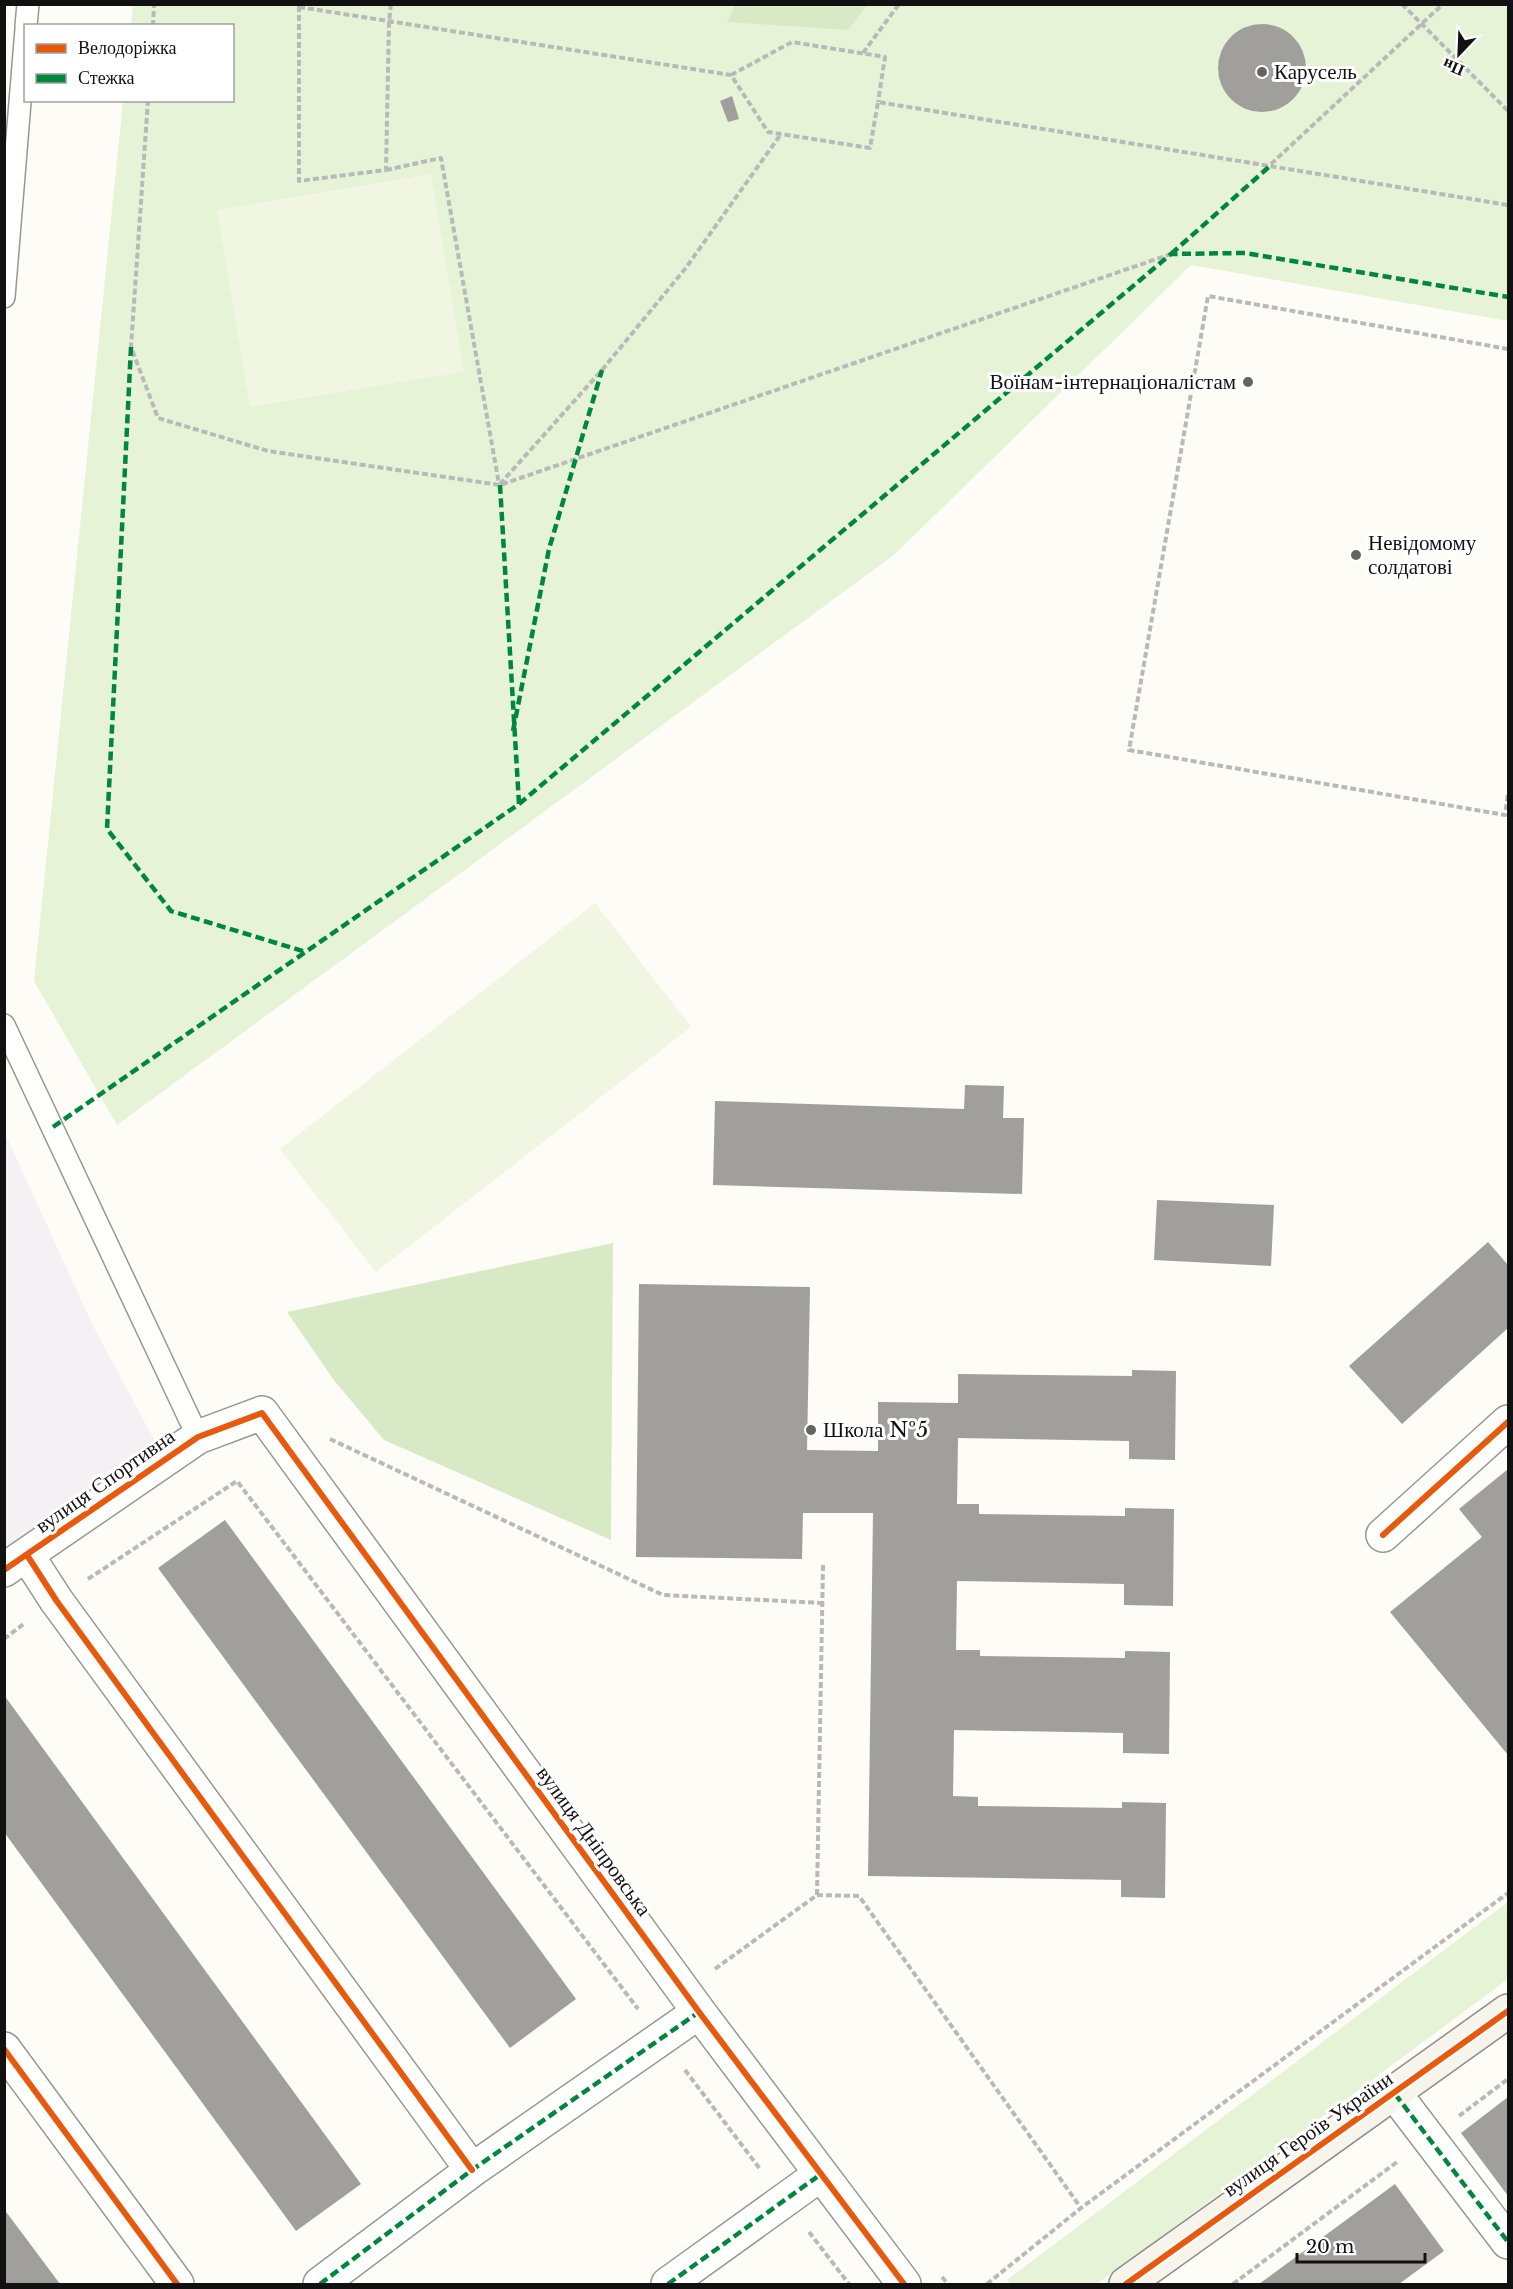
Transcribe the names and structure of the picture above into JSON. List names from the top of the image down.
{
  "streets": {
    "street": ["вулиця Спортивна", "вулиця Дніпровська", "вулиця Героїв України"]
  },
  "crossings": [
    ["вулиця Спортивна", "вулиця Дніпровська"]
  ],
  "places": [
    "Карусель",
    "Воїнам-інтернаціоналістам",
    "Невідомому солдатові",
    "Школа №5"
  ],
  "legend": ["Велодоріжка", "Стежка"],
  "scale_bar": "20 m",
  "north": "bottom left"
}
